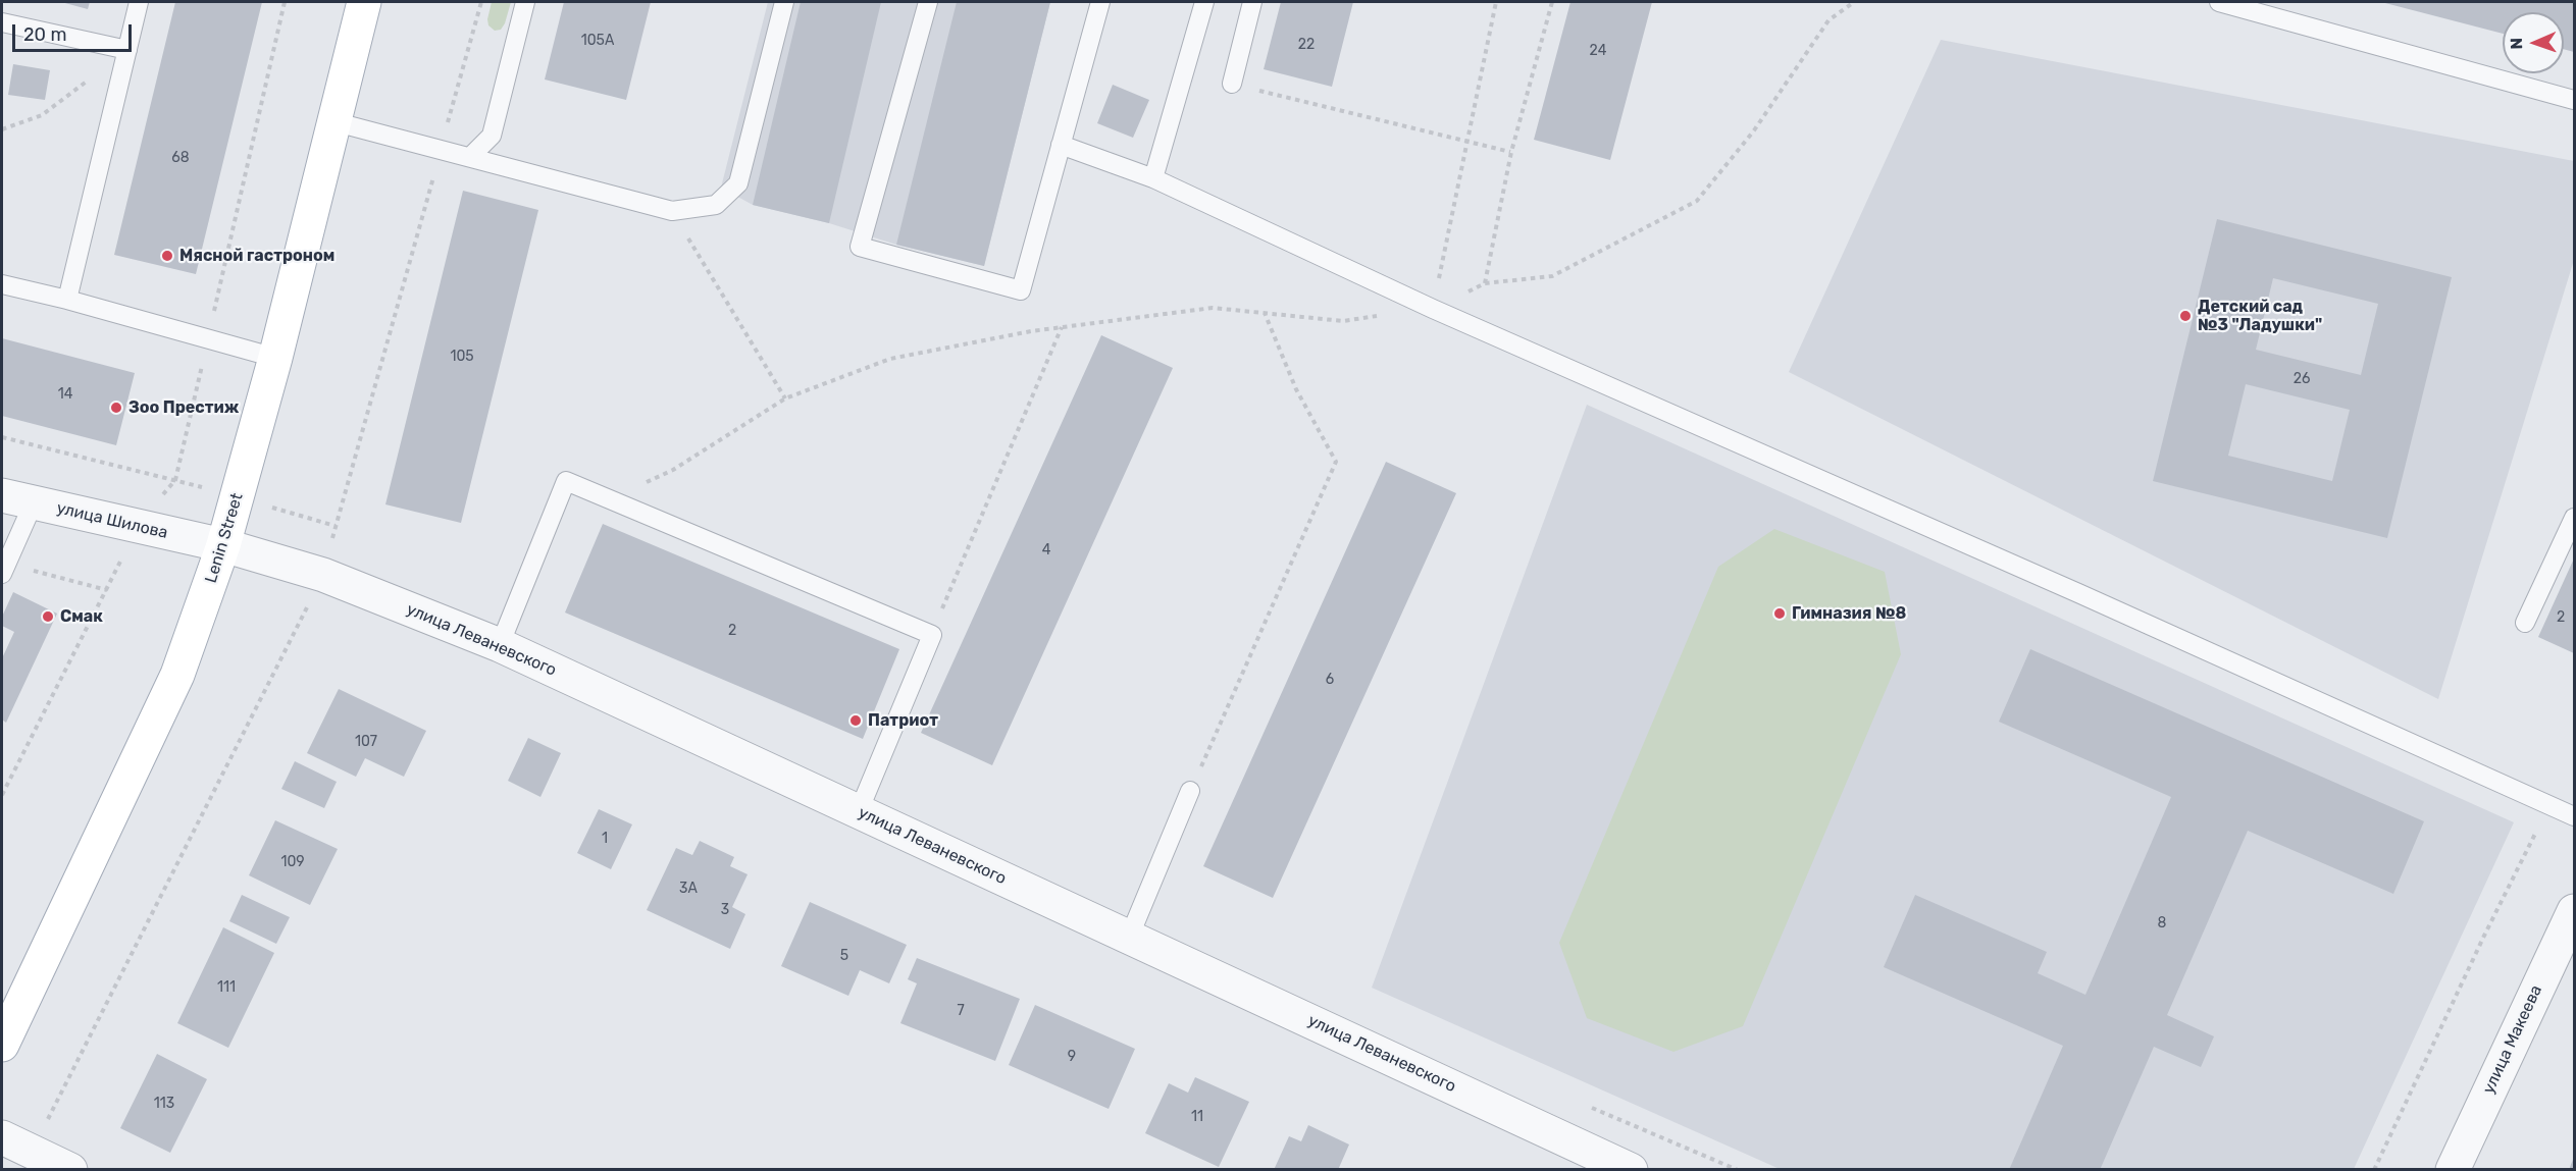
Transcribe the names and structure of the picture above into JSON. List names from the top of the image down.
{
  "streets": {
    "main road": ["Lenin Street"],
    "street": ["улица Шилова", "улица Леваневского", "улица Макеева"]
  },
  "crossings": [
    ["улица Шилова", "Lenin Street"],
    ["улица Шилова", "улица Леваневского"],
    ["Lenin Street", "улица Леваневского"]
  ],
  "places": [
    "Мясной гастроном",
    "Детский сад №3 \"Ладушки\"",
    "Зоо Престиж",
    "Гимназия №8",
    "Смак",
    "Патриот"
  ],
  "house_numbers": [
    "105А",
    "22",
    "24",
    "68",
    "105",
    "26",
    "14",
    "4",
    "2",
    "2",
    "6",
    "107",
    "1",
    "109",
    "3А",
    "3",
    "8",
    "5",
    "111",
    "7",
    "9",
    "113",
    "11"
  ],
  "scale_bar": "20 m",
  "north": "left"
}
